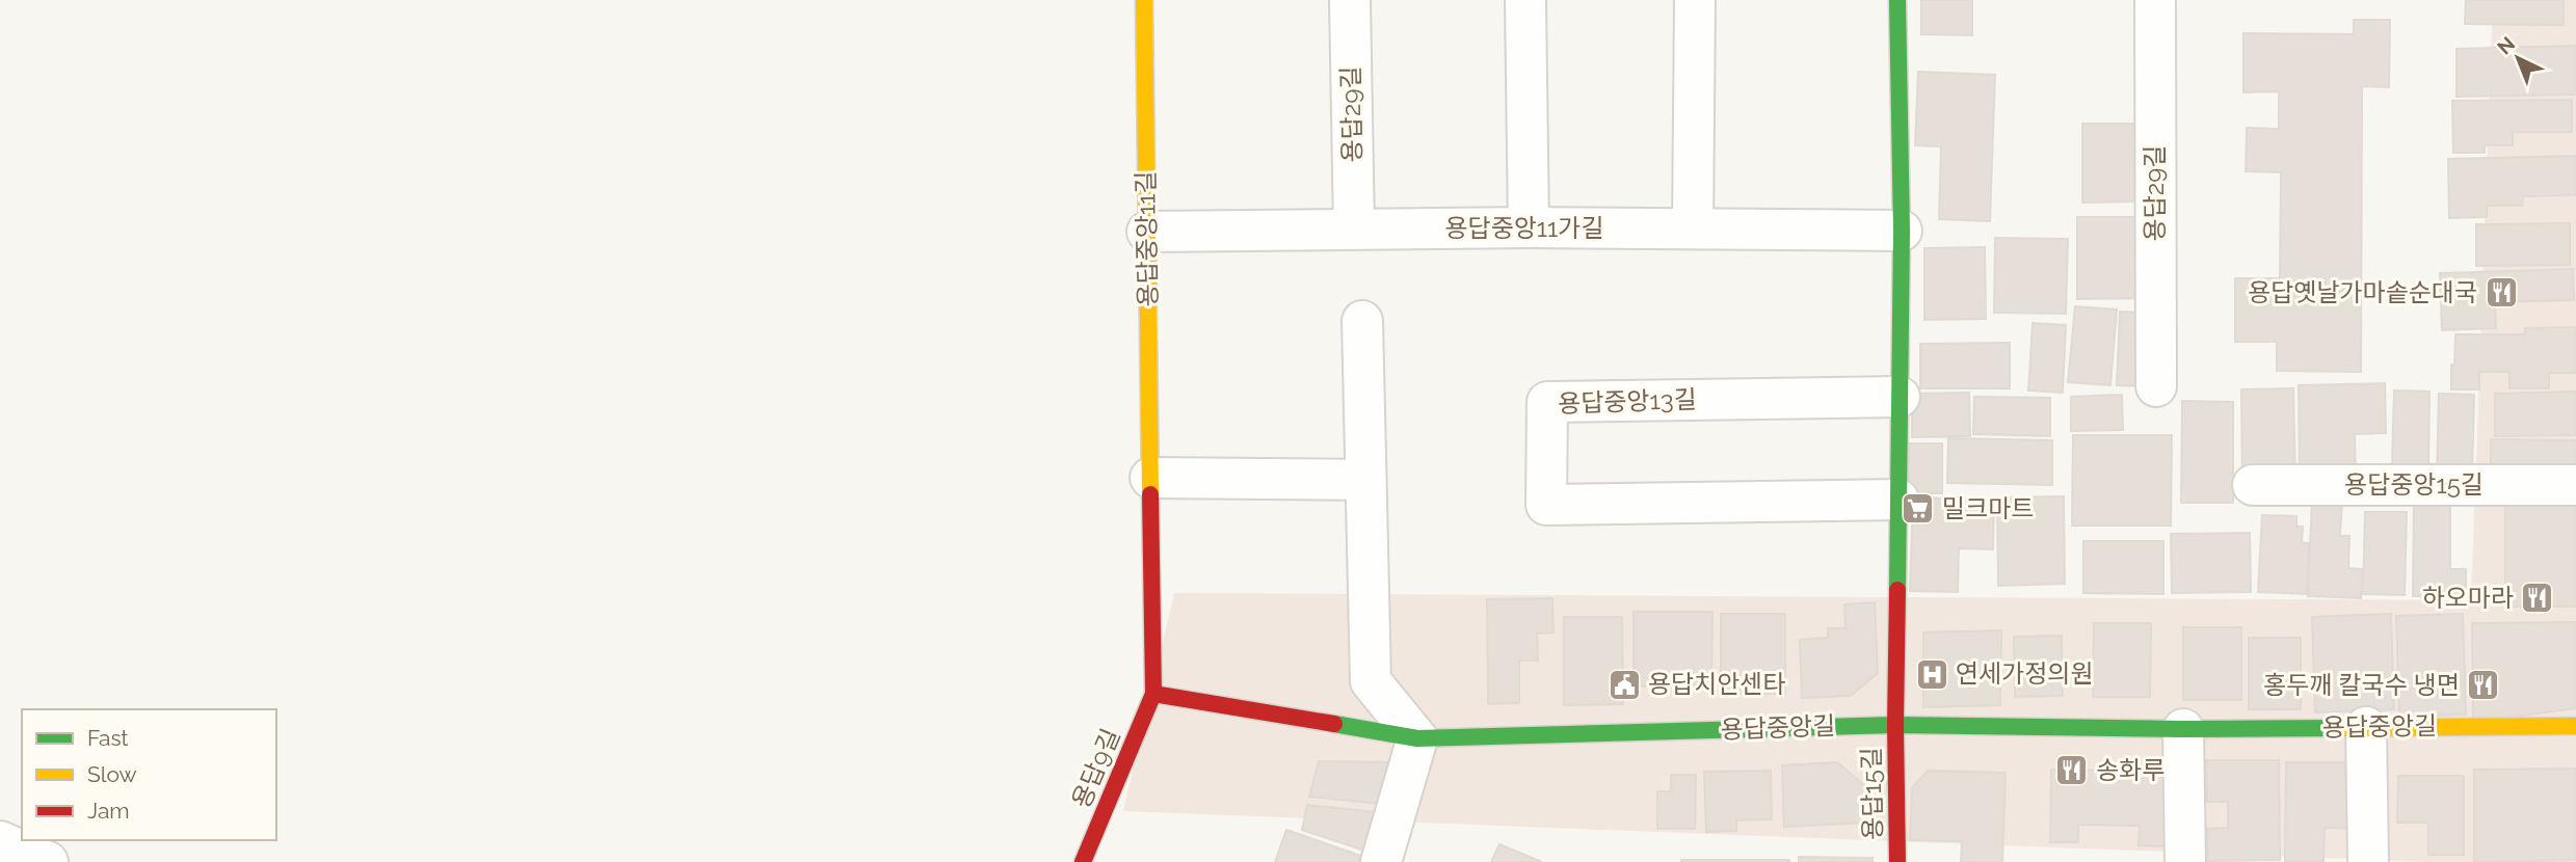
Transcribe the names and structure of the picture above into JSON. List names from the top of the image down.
{
  "streets": {
    "street": [
      "용답29길",
      "용답중앙11가길",
      "용답중앙11길",
      "용답중앙13길",
      "용답중앙15길",
      "용답중앙길",
      "용답9길",
      "용답15길"
    ]
  },
  "crossings": [
    ["용답29길", "용답중앙11가길"],
    ["용답중앙11가길", "용답중앙11길"],
    ["용답중앙11길", "용답중앙길"],
    ["용답중앙11길", "용답9길"],
    ["용답중앙길", "용답9길"],
    ["용답중앙길", "용답15길"]
  ],
  "places": {
    "restaurant": [
      "용답옛날가마솥순대국",
      "하오마라",
      "홍두깨 칼국수 냉면",
      "송화루"
    ],
    "supermarket": ["밀크마트"],
    "hospital": ["연세가정의원"],
    "public building": ["용답치안센타"]
  },
  "legend": ["Fast", "Slow", "Jam"],
  "north": "top left"
}
